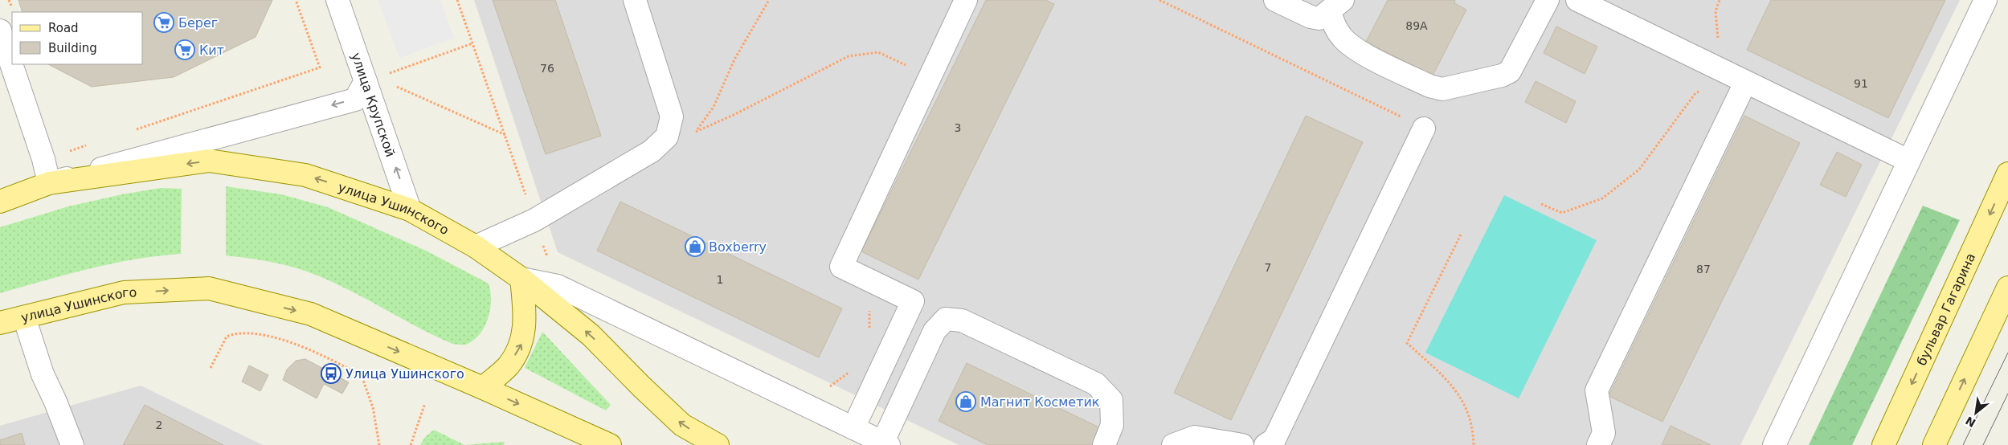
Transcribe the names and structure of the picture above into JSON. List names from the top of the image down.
{
  "streets": {
    "main road": ["улица Ушинского", "бульвар Гагарина"],
    "street": ["улица Крупской"]
  },
  "crossings": [
    ["улица Крупской", "улица Ушинского"]
  ],
  "one_way": ["улица Крупской"],
  "places": {
    "supermarket": ["Берег", "Кит"],
    "shop": ["Boxberry", "Магнит Косметик"],
    "bus stop": ["Улица Ушинского"]
  },
  "house_numbers": [
    "89А",
    "76",
    "91",
    "3",
    "7",
    "87",
    "1",
    "2"
  ],
  "legend": ["Road", "Building"],
  "north": "bottom left"
}
